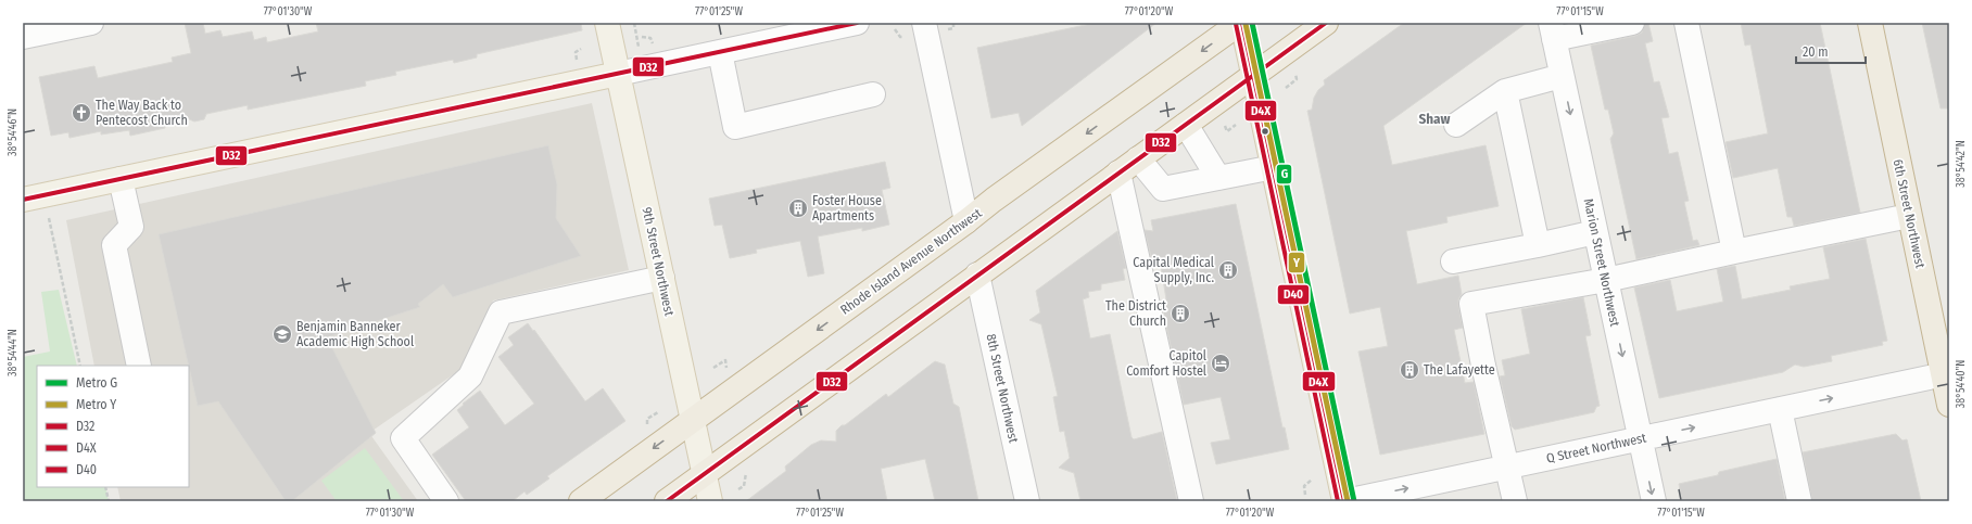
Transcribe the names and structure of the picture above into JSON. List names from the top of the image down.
{
  "streets": {
    "highway": ["6th Street Northwest", "Rhode Island Avenue Northwest"],
    "main road": ["9th Street Northwest"],
    "street": ["Marion Street Northwest", "8th Street Northwest", "Q Street Northwest"]
  },
  "crossings": [
    ["6th Street Northwest", "Q Street Northwest"],
    ["9th Street Northwest", "Rhode Island Avenue Northwest"],
    ["Marion Street Northwest", "Q Street Northwest"]
  ],
  "districts": ["Shaw"],
  "places": {
    "church": ["The Way Back to Pentecost Church"],
    "building": [
      "Foster House Apartments",
      "Capital Medical Supply, Inc.",
      "The District Church",
      "The Lafayette"
    ],
    "school or university": ["Benjamin Banneker Academic High School"],
    "hotel": ["Capitol Comfort Hostel"]
  },
  "lines": [
    "metro line G",
    "transit line D32",
    "transit line D4X",
    "metro line Y",
    "transit line D40"
  ],
  "legend": [
    "Metro G",
    "Metro Y",
    "D32",
    "D4X",
    "D40"
  ],
  "scale_bar": "20 m",
  "coordinates": [
    "77°01'30\"W",
    "77°01'25\"W",
    "77°01'20\"W",
    "77°01'15\"W",
    "38°54'46\"N",
    "38°54'42\"N",
    "38°54'44\"N",
    "38°54'40\"N"
  ]
}
